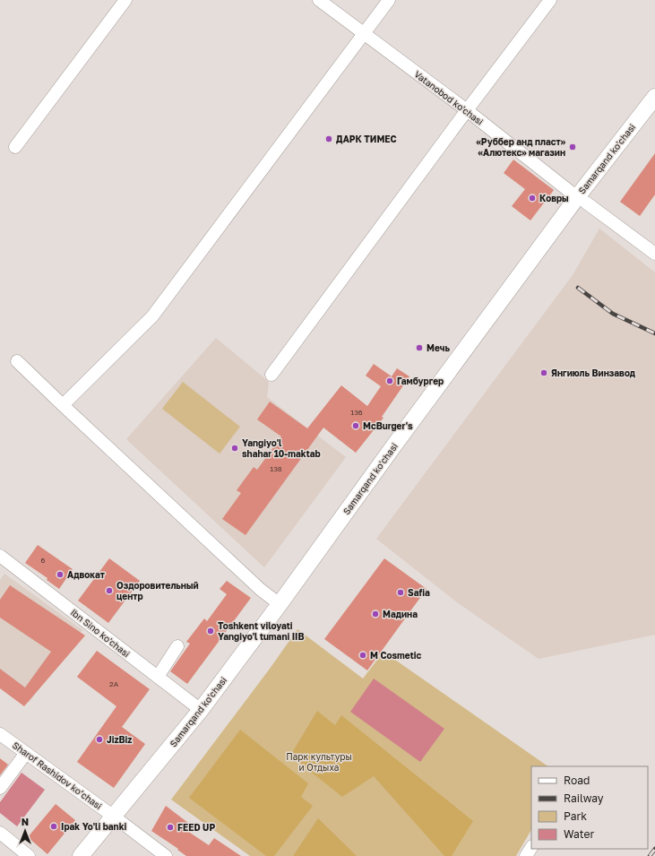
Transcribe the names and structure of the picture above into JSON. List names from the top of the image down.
{
  "streets": {
    "main road": ["Samarqand ko'chasi"],
    "street": ["Vatanobod ko'chasi", "Ibn Sino ko'chasi", "Sharof Rashidov ko’chasi"]
  },
  "crossings": [
    ["Vatanobod ko'chasi", "Samarqand ko'chasi"],
    ["Samarqand ko'chasi", "Ibn Sino ko'chasi"],
    ["Samarqand ko'chasi", "Sharof Rashidov ko’chasi"]
  ],
  "parks": ["Парк культуры и Отдыха"],
  "places": [
    "ДАРК ТИМЕС",
    "«Руббер анд пласт» «Алютекс» магазин",
    "Ковры",
    "Мечь",
    "Янгиюль Винзавод",
    "Гамбургер",
    "McBurger's",
    "Yangiyo'l shahar 10-maktab",
    "Адвокат",
    "Оздоровительный центр",
    "Safia",
    "Мадина",
    "Toshkent viloyati Yangiyo'l tumani IIB",
    "M Cosmetic",
    "JizBiz",
    "Ipak Yo'li banki",
    "FEED UP"
  ],
  "house_numbers": [
    "136",
    "138",
    "6",
    "2А"
  ],
  "legend": [
    "Road",
    "Railway",
    "Park",
    "Water"
  ],
  "north": "top"
}
